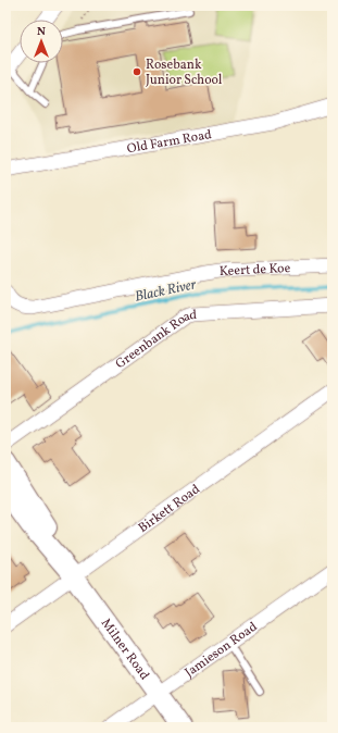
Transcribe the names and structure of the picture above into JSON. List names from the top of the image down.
{
  "streets": {
    "main road": ["Milner Road"],
    "street": [
      "Old Farm Road",
      "Keert de Koe",
      "Greenbank Road",
      "Birkett Road",
      "Jamieson Road"
    ]
  },
  "crossings": [
    ["Birkett Road", "Milner Road"],
    ["Milner Road", "Jamieson Road"]
  ],
  "water": ["Black River"],
  "places": ["Rosebank Junior School"],
  "north": "top"
}
